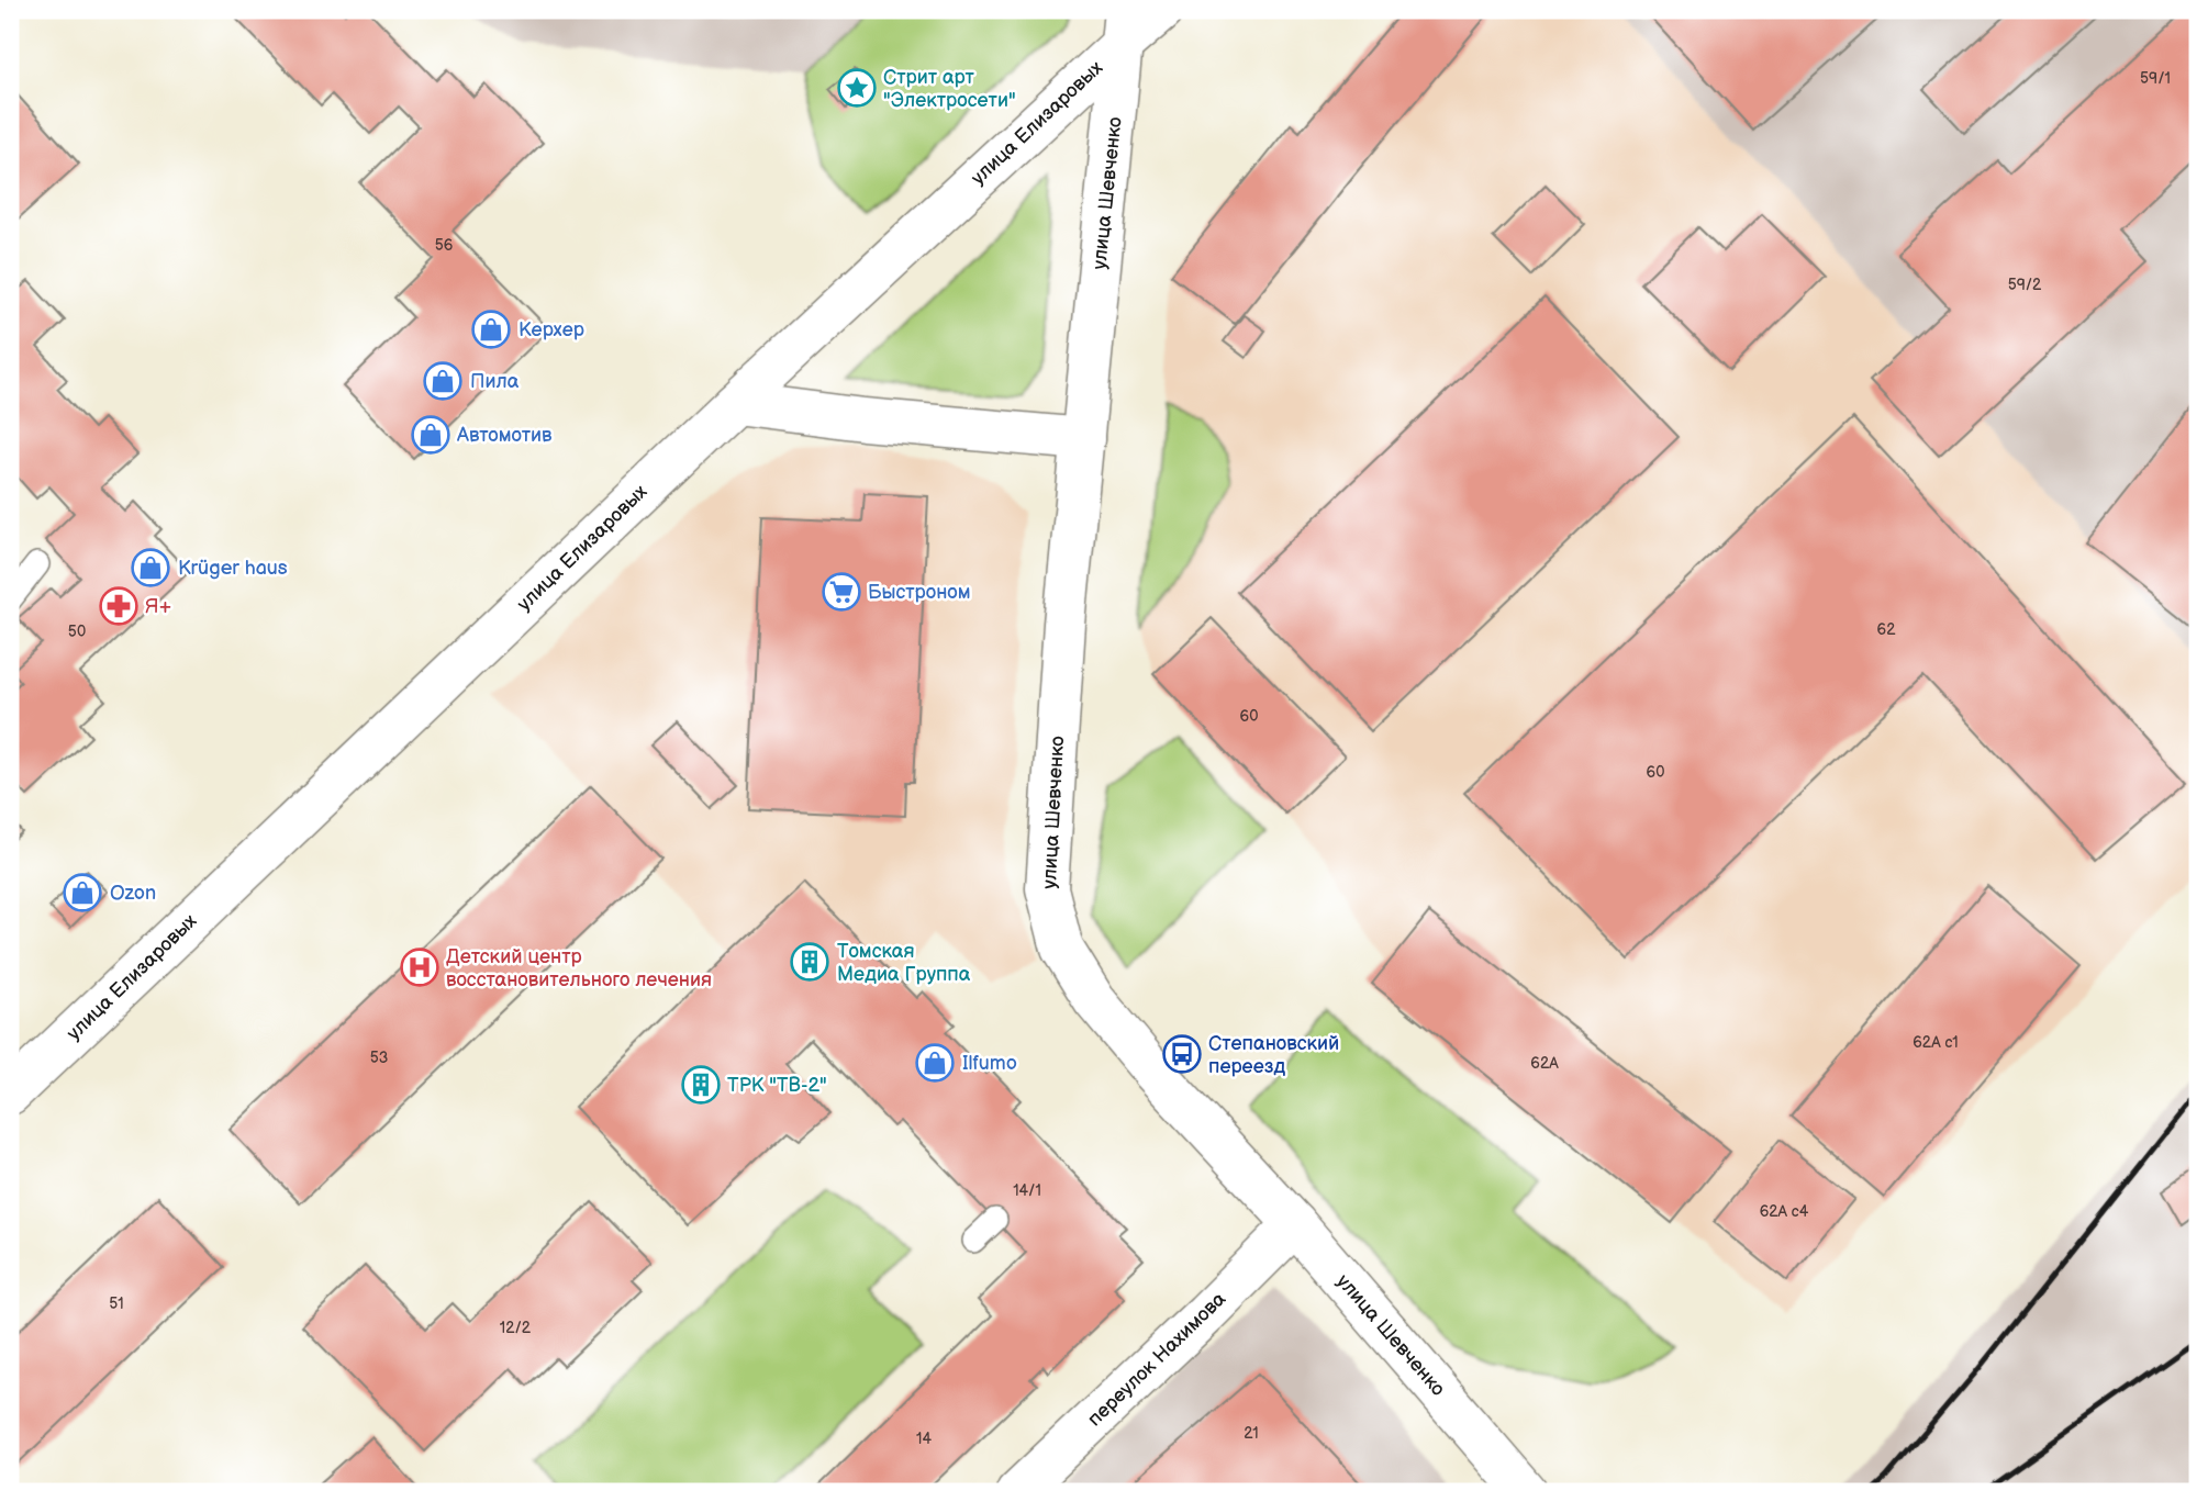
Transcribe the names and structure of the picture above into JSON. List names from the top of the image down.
{
  "streets": {
    "street": ["улица Елизаровых", "улица Шевченко", "переулок Нахимова"]
  },
  "crossings": [
    ["улица Елизаровых", "улица Шевченко"],
    ["улица Шевченко", "переулок Нахимова"]
  ],
  "places": {
    "place": ["Стрит арт \"Электросети\""],
    "shop": [
      "Керхер",
      "Пила",
      "Автомотив",
      "Krüger haus",
      "Ozon",
      "Ilfumo"
    ],
    "supermarket": ["Быстроном"],
    "pharmacy": ["Я+"],
    "building": ["Томская Медиа Группа", "ТРК \"ТВ-2\""],
    "hospital": ["Детский центр восстановительного лечения"],
    "bus stop": ["Степановский переезд"]
  },
  "house_numbers": [
    "59/1",
    "56",
    "59/2",
    "62",
    "50",
    "60",
    "60",
    "62А с1",
    "53",
    "62А",
    "14/1",
    "62А с4",
    "51",
    "12/2",
    "21",
    "14"
  ]
}
